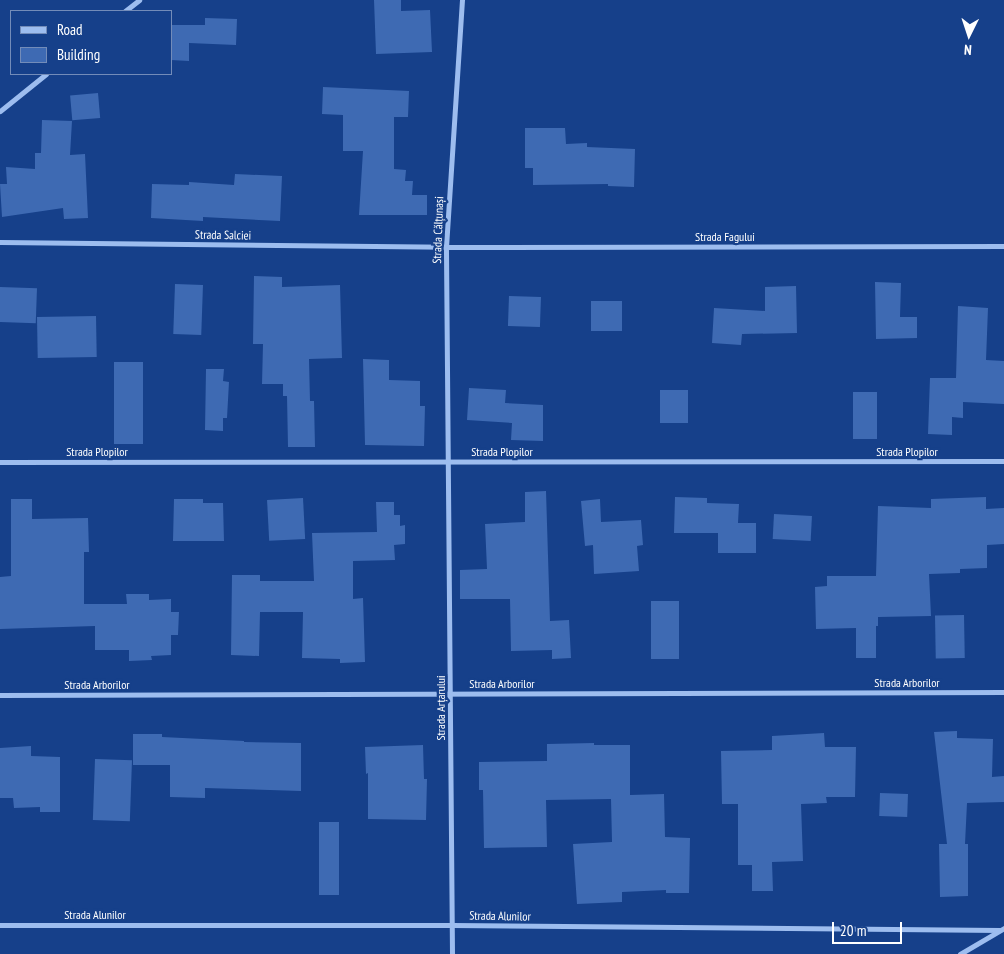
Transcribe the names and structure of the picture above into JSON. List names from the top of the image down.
{
  "streets": {
    "street": [
      "Strada Călțunași",
      "Strada Salciei",
      "Strada Fagului",
      "Strada Plopilor",
      "Strada Arborilor",
      "Strada Arțarului",
      "Strada Alunilor"
    ]
  },
  "crossings": [
    ["Strada Călțunași", "Strada Salciei"],
    ["Strada Călțunași", "Strada Fagului"],
    ["Strada Călțunași", "Strada Plopilor"],
    ["Strada Călțunași", "Strada Arțarului"],
    ["Strada Salciei", "Strada Fagului"],
    ["Strada Plopilor", "Strada Arțarului"],
    ["Strada Arborilor", "Strada Arțarului"],
    ["Strada Arțarului", "Strada Alunilor"]
  ],
  "legend": ["Road", "Building"],
  "scale_bar": "20 m",
  "north": "bottom"
}
